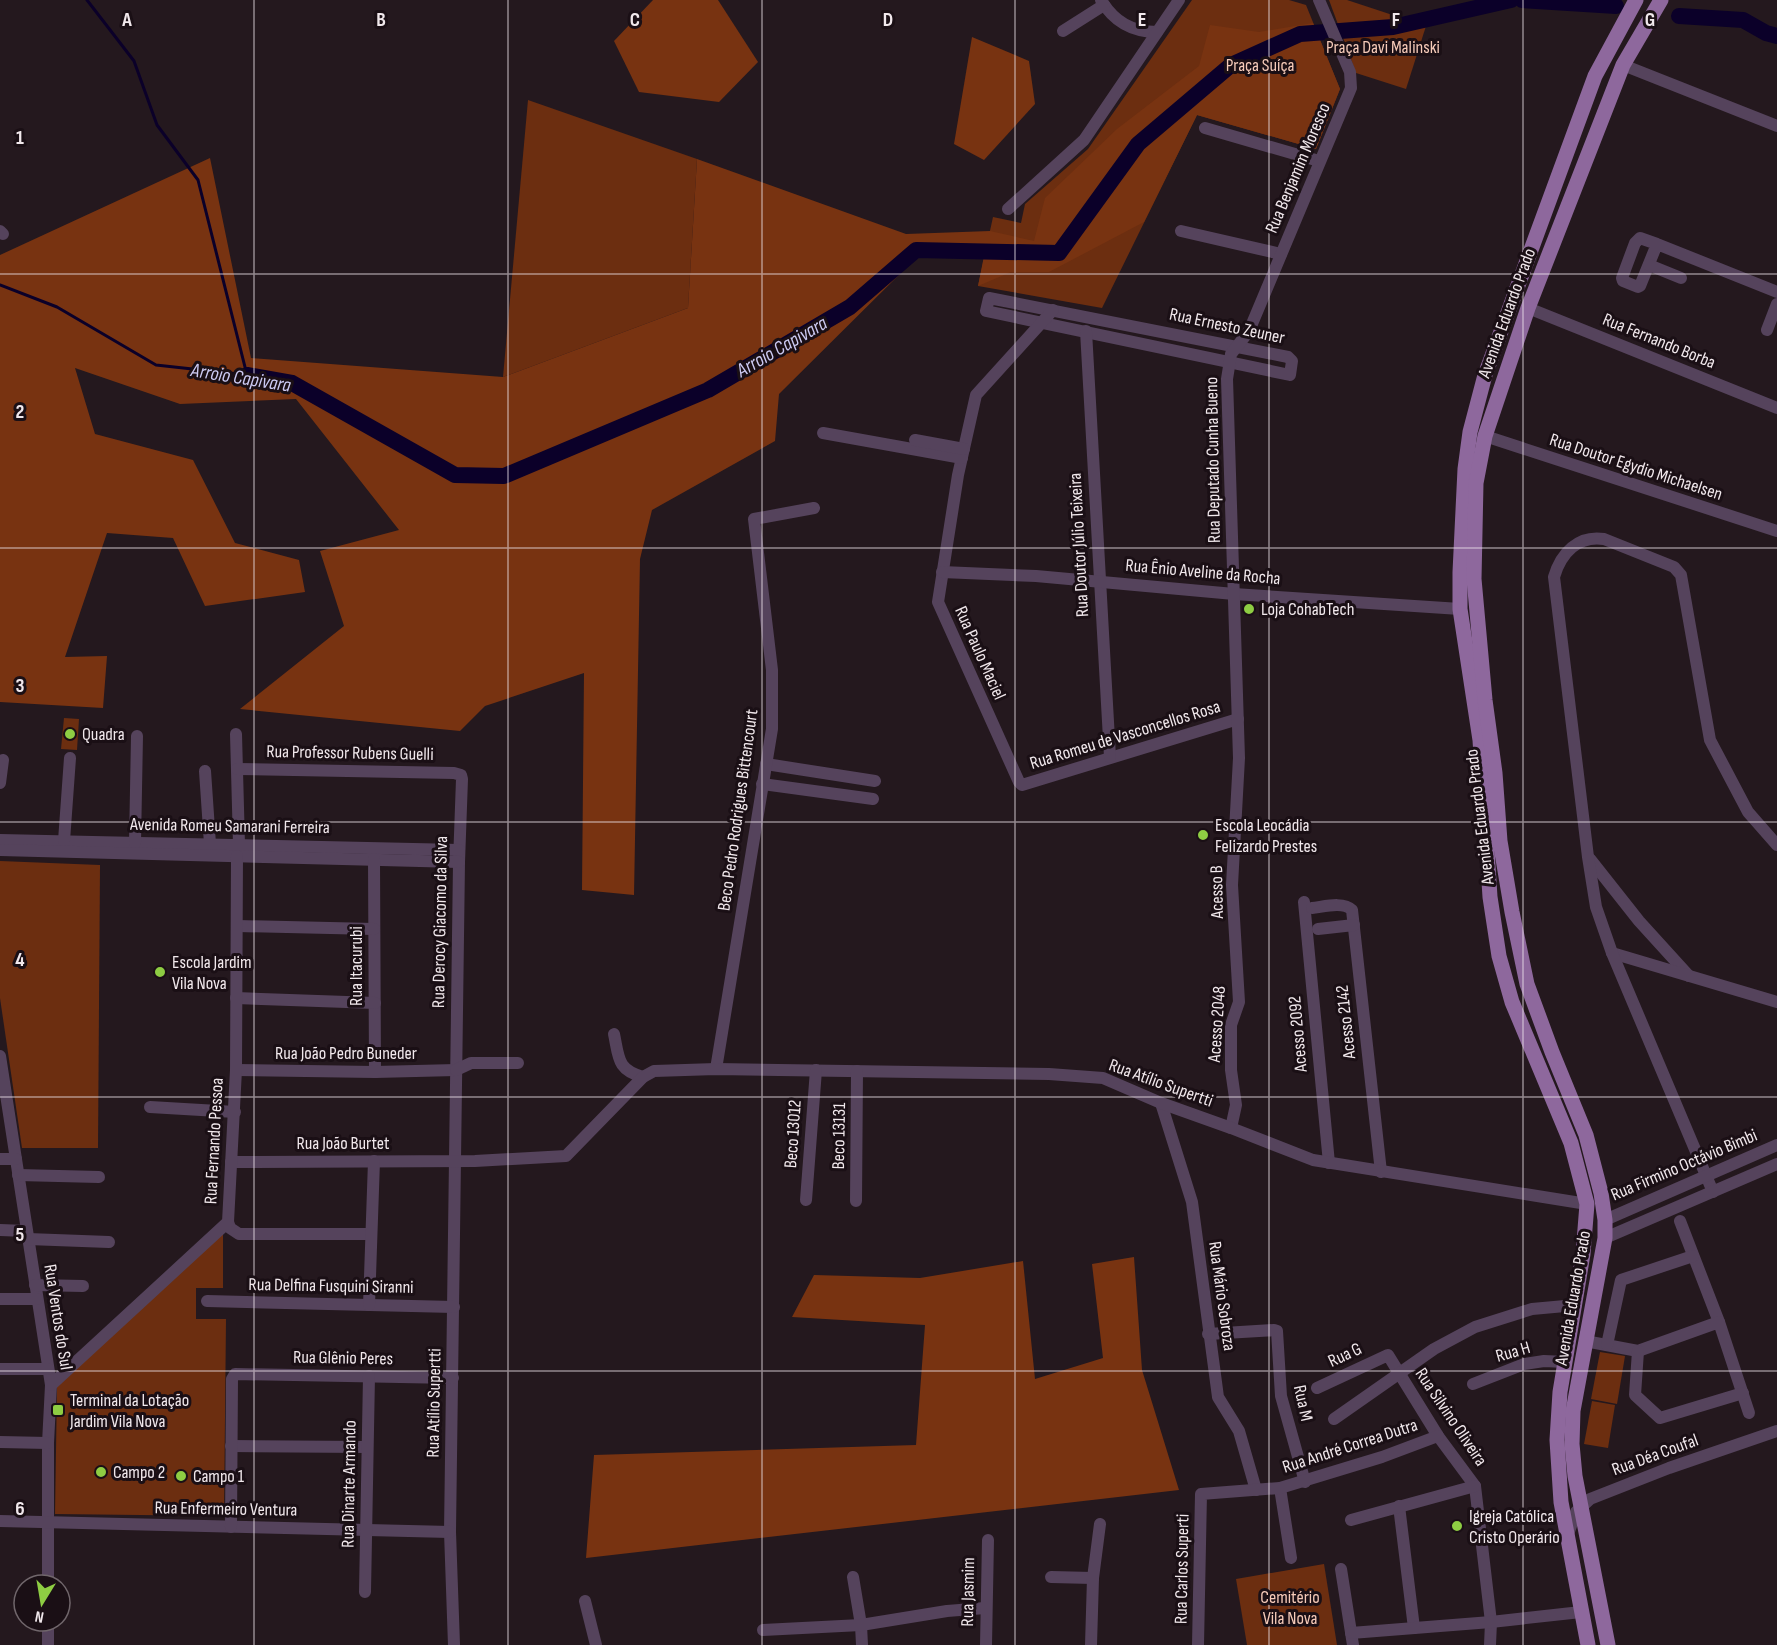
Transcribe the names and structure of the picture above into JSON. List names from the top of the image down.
{
  "streets": {
    "main road": ["Avenida Eduardo Prado"],
    "street": [
      "Rua Benjamim Moresco",
      "Rua Ernesto Zeuner",
      "Rua Fernando Borba",
      "Rua Deputado Cunha Bueno",
      "Rua Doutor Egydio Michaelsen",
      "Rua Doutor Júlio Teixeira",
      "Rua Ênio Aveline da Rocha",
      "Rua Paulo Maciel",
      "Rua Romeu de Vasconcellos Rosa",
      "Rua Professor Rubens Guelli",
      "Beco Pedro Rodrigues Bittencourt",
      "Avenida Romeu Samarani Ferreira",
      "Acesso B",
      "Rua Derocy Giacomo da Silva",
      "Rua Itacurubi",
      "Acesso 2142",
      "Acesso 2048",
      "Acesso 2092",
      "Rua João Pedro Buneder",
      "Rua Atílio Supertti",
      "Beco 13012",
      "Beco 13131",
      "Rua Fernando Pessoa",
      "Rua João Burtet",
      "Rua Firmino Octávio Bimbi",
      "Rua Delfina Fusquini Siranni",
      "Rua Mário Sobroza",
      "Rua Ventos do Sul",
      "Rua H",
      "Rua G",
      "Rua Glênio Peres",
      "Rua M",
      "Rua Silvino Oliveira",
      "Rua André Correa Dutra",
      "Rua Déa Coufal",
      "Rua Dinarte Armando",
      "Rua Enfermeiro Ventura",
      "Rua Carlos Superti",
      "Rua Jasmim"
    ]
  },
  "crossings": [
    ["Rua Benjamim Moresco", "Rua Ernesto Zeuner"],
    ["Rua Benjamim Moresco", "Rua Deputado Cunha Bueno"],
    ["Avenida Eduardo Prado", "Rua Fernando Borba"],
    ["Avenida Eduardo Prado", "Rua Doutor Egydio Michaelsen"],
    ["Avenida Eduardo Prado", "Rua Ênio Aveline da Rocha"],
    ["Avenida Eduardo Prado", "Rua Atílio Supertti"],
    ["Avenida Eduardo Prado", "Rua Firmino Octávio Bimbi"],
    ["Avenida Eduardo Prado", "Rua H"],
    ["Avenida Eduardo Prado", "Rua Déa Coufal"],
    ["Rua Ernesto Zeuner", "Rua Deputado Cunha Bueno"],
    ["Rua Ernesto Zeuner", "Rua Doutor Júlio Teixeira"],
    ["Rua Ernesto Zeuner", "Rua Paulo Maciel"],
    ["Rua Deputado Cunha Bueno", "Rua Ênio Aveline da Rocha"],
    ["Rua Deputado Cunha Bueno", "Rua Romeu de Vasconcellos Rosa"],
    ["Rua Deputado Cunha Bueno", "Acesso B"],
    ["Rua Doutor Júlio Teixeira", "Rua Ênio Aveline da Rocha"],
    ["Rua Doutor Júlio Teixeira", "Rua Romeu de Vasconcellos Rosa"],
    ["Rua Ênio Aveline da Rocha", "Rua Paulo Maciel"],
    ["Rua Paulo Maciel", "Rua Romeu de Vasconcellos Rosa"],
    ["Rua Romeu de Vasconcellos Rosa", "Acesso B"],
    ["Rua Professor Rubens Guelli", "Rua Derocy Giacomo da Silva"],
    ["Rua Professor Rubens Guelli", "Rua Fernando Pessoa"],
    ["Beco Pedro Rodrigues Bittencourt", "Rua Atílio Supertti"],
    ["Avenida Romeu Samarani Ferreira", "Rua Derocy Giacomo da Silva"],
    ["Avenida Romeu Samarani Ferreira", "Rua Itacurubi"],
    ["Avenida Romeu Samarani Ferreira", "Rua Fernando Pessoa"],
    ["Acesso B", "Acesso 2048"],
    ["Rua Derocy Giacomo da Silva", "Rua João Pedro Buneder"],
    ["Rua Derocy Giacomo da Silva", "Rua Atílio Supertti"],
    ["Rua Itacurubi", "Rua João Pedro Buneder"],
    ["Acesso 2142", "Acesso 2092"],
    ["Acesso 2142", "Rua Atílio Supertti"],
    ["Acesso 2048", "Rua Atílio Supertti"],
    ["Acesso 2092", "Rua Atílio Supertti"],
    ["Rua João Pedro Buneder", "Rua Atílio Supertti"],
    ["Rua João Pedro Buneder", "Rua Fernando Pessoa"],
    ["Rua Atílio Supertti", "Beco 13012"],
    ["Rua Atílio Supertti", "Beco 13131"],
    ["Rua Atílio Supertti", "Rua João Burtet"],
    ["Rua Atílio Supertti", "Rua Delfina Fusquini Siranni"],
    ["Rua Atílio Supertti", "Rua Mário Sobroza"],
    ["Rua Atílio Supertti", "Rua Glênio Peres"],
    ["Rua Atílio Supertti", "Rua Enfermeiro Ventura"],
    ["Rua Fernando Pessoa", "Rua João Burtet"],
    ["Rua Fernando Pessoa", "Rua Ventos do Sul"],
    ["Rua Mário Sobroza", "Rua M"],
    ["Rua Mário Sobroza", "Rua André Correa Dutra"],
    ["Rua Ventos do Sul", "Rua Enfermeiro Ventura"],
    ["Rua G", "Rua Silvino Oliveira"],
    ["Rua Glênio Peres", "Rua Dinarte Armando"],
    ["Rua M", "Rua André Correa Dutra"],
    ["Rua Silvino Oliveira", "Rua André Correa Dutra"],
    ["Rua André Correa Dutra", "Rua Carlos Superti"],
    ["Rua Dinarte Armando", "Rua Enfermeiro Ventura"]
  ],
  "water": ["Arroio Capivara"],
  "parks": ["Praça Davi Malinski", "Praça Suíça", "Cemitério Vila Nova"],
  "places": {
    "other": [
      "Loja CohabTech",
      "Quadra",
      "Escola Leocádia Felizardo Prestes",
      "Escola Jardim Vila Nova",
      "Campo 2",
      "Campo 1",
      "Igreja Católica Cristo Operário"
    ],
    "transit": ["Terminal da Lotação Jardim Vila Nova"]
  },
  "north": "bottom",
  "grid": {
    "columns": [
      "A",
      "B",
      "C",
      "D",
      "E",
      "F",
      "G"
    ],
    "rows": [
      "1",
      "2",
      "3",
      "4",
      "5",
      "6"
    ]
  }
}
